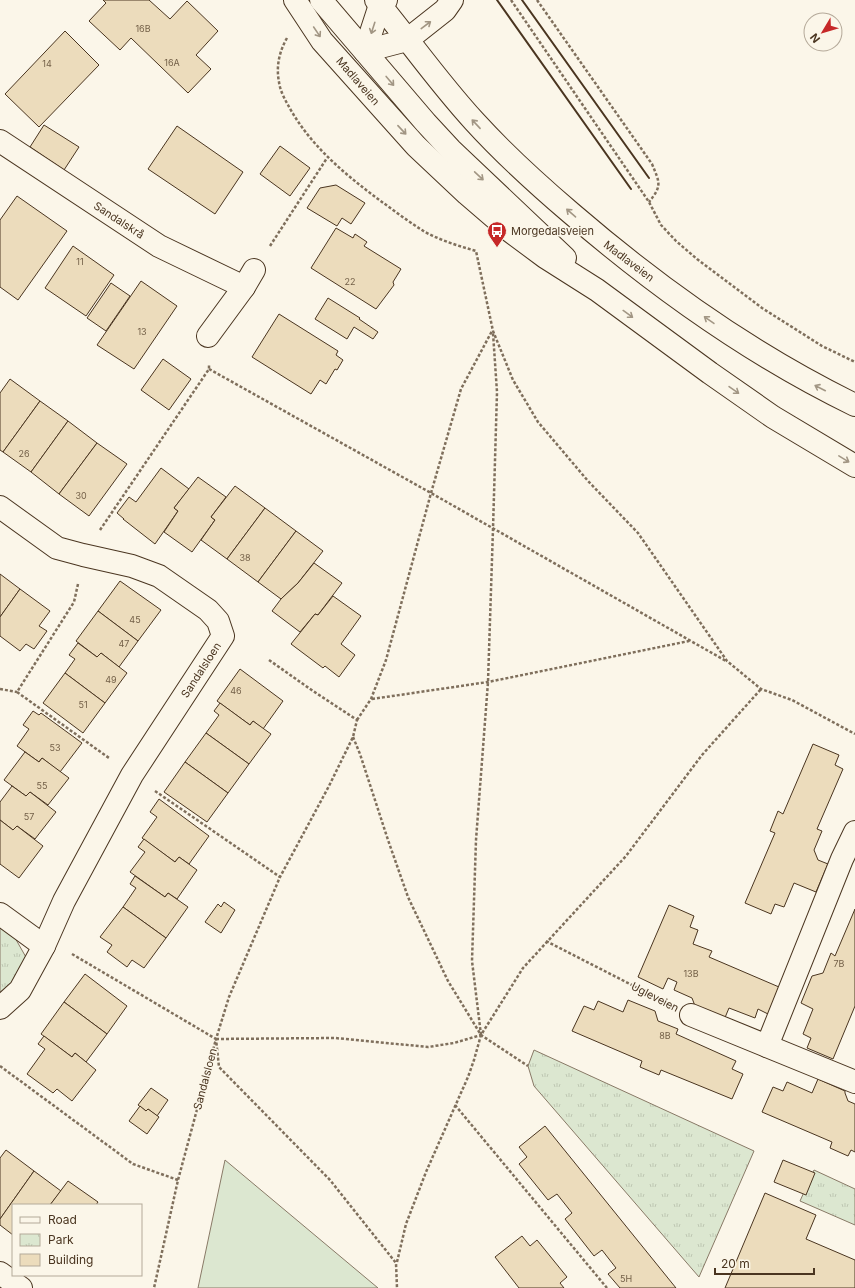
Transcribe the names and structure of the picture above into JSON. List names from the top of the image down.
{
  "streets": {
    "main road": [
      "Madlaveien",
      "Sandalskrå",
      "Sandalsloen",
      "Ugleveien"
    ]
  },
  "places": {
    "bus stop": ["Morgedalsveien"]
  },
  "house_numbers": [
    "16B",
    "16A",
    "14",
    "11",
    "22",
    "13",
    "26",
    "30",
    "38",
    "45",
    "47",
    "49",
    "46",
    "51",
    "53",
    "55",
    "57",
    "7B",
    "13B",
    "8B",
    "5H"
  ],
  "legend": ["Road", "Park", "Building"],
  "scale_bar": "20 m",
  "north": "bottom left"
}
